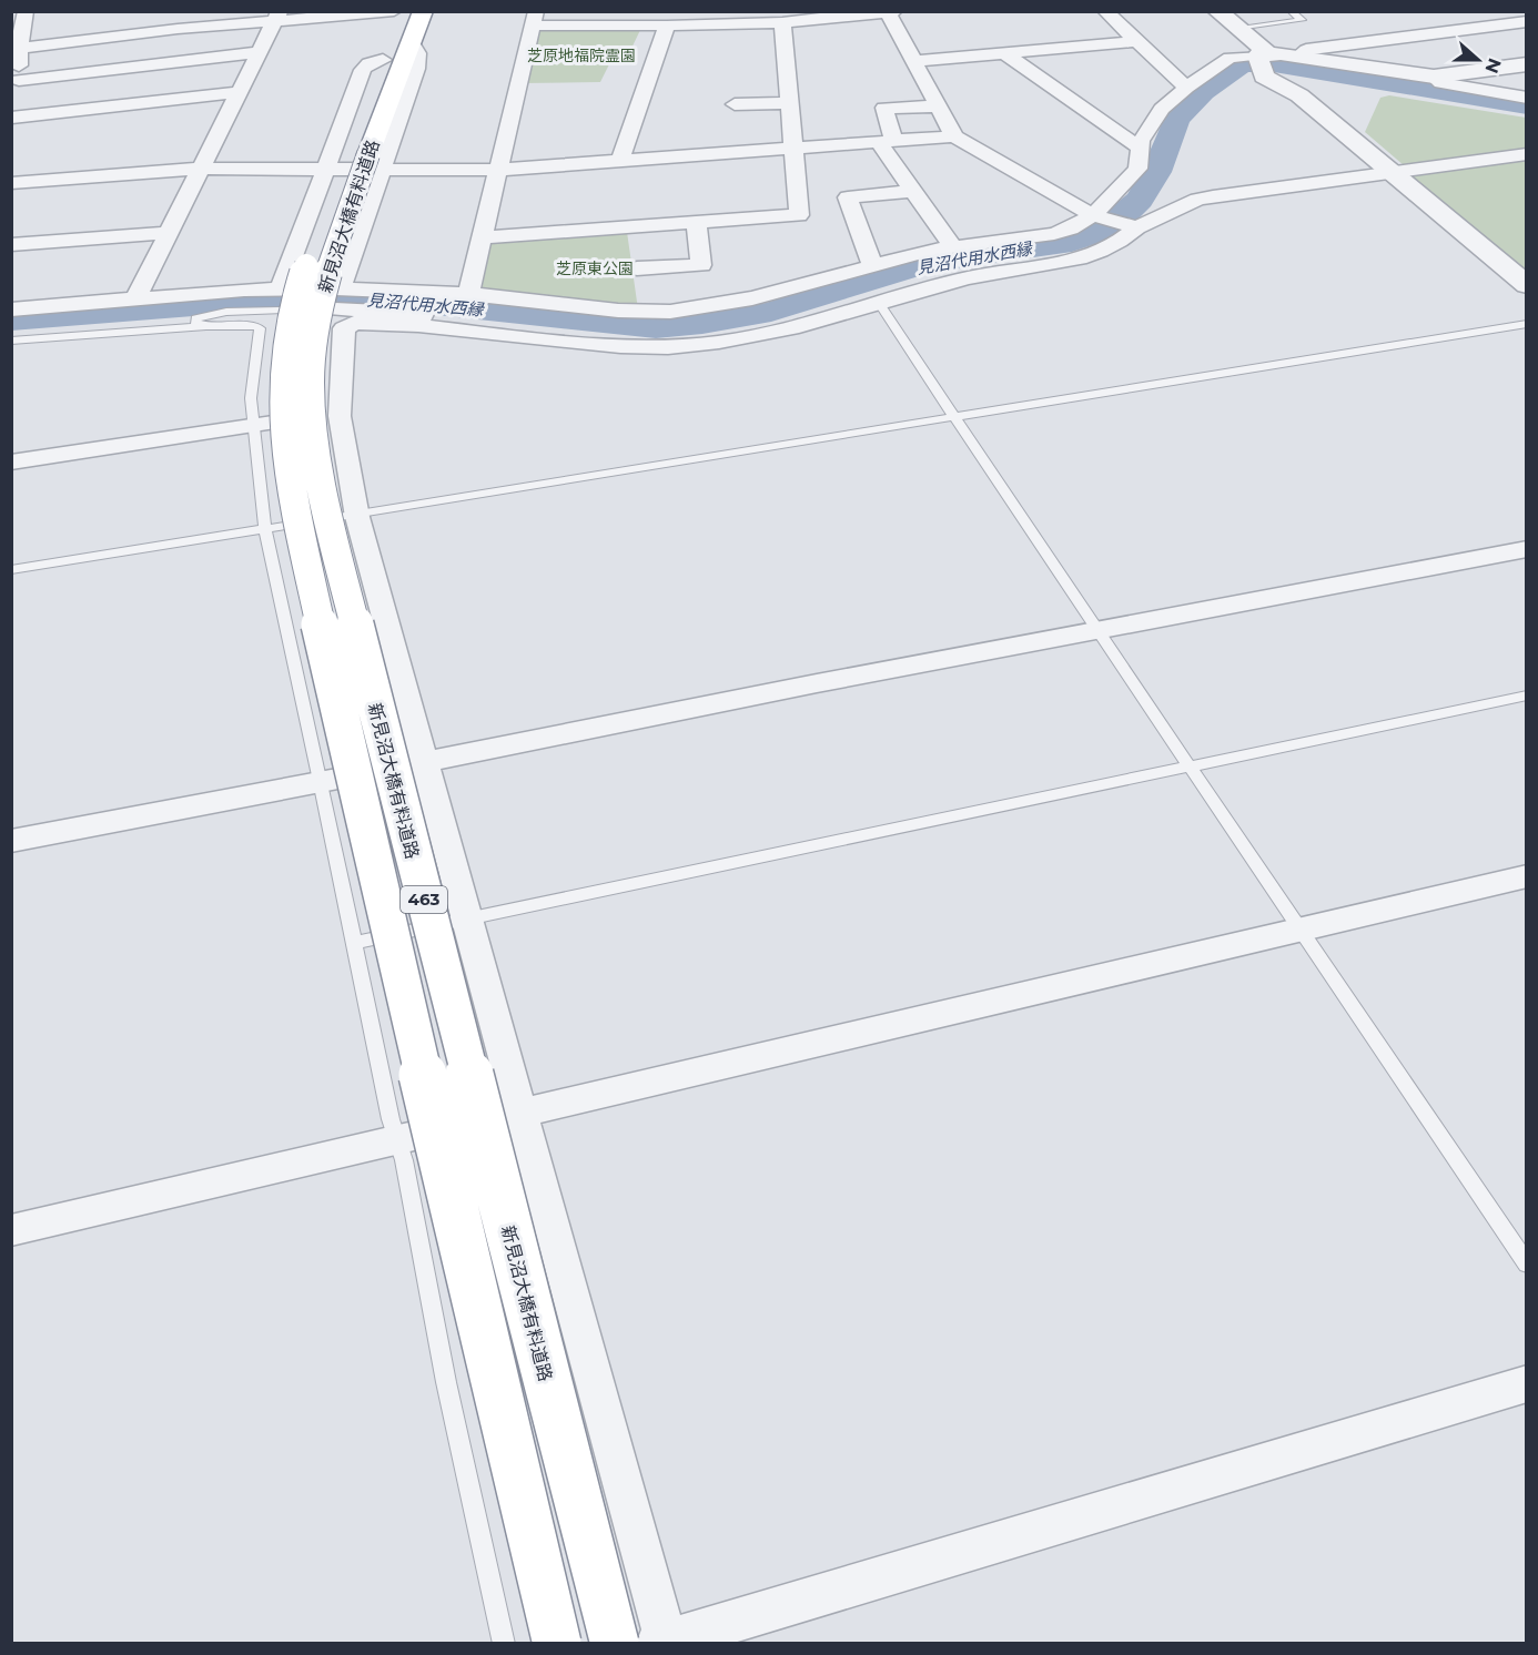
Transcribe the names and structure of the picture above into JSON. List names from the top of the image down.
{
  "streets": {
    "highway": ["新見沼大橋有料道路", "463"]
  },
  "crossings": [
    ["新見沼大橋有料道路", "463"]
  ],
  "water": ["見沼代用水西縁"],
  "parks": ["芝原地福院霊園", "芝原東公園"],
  "north": "right"
}
